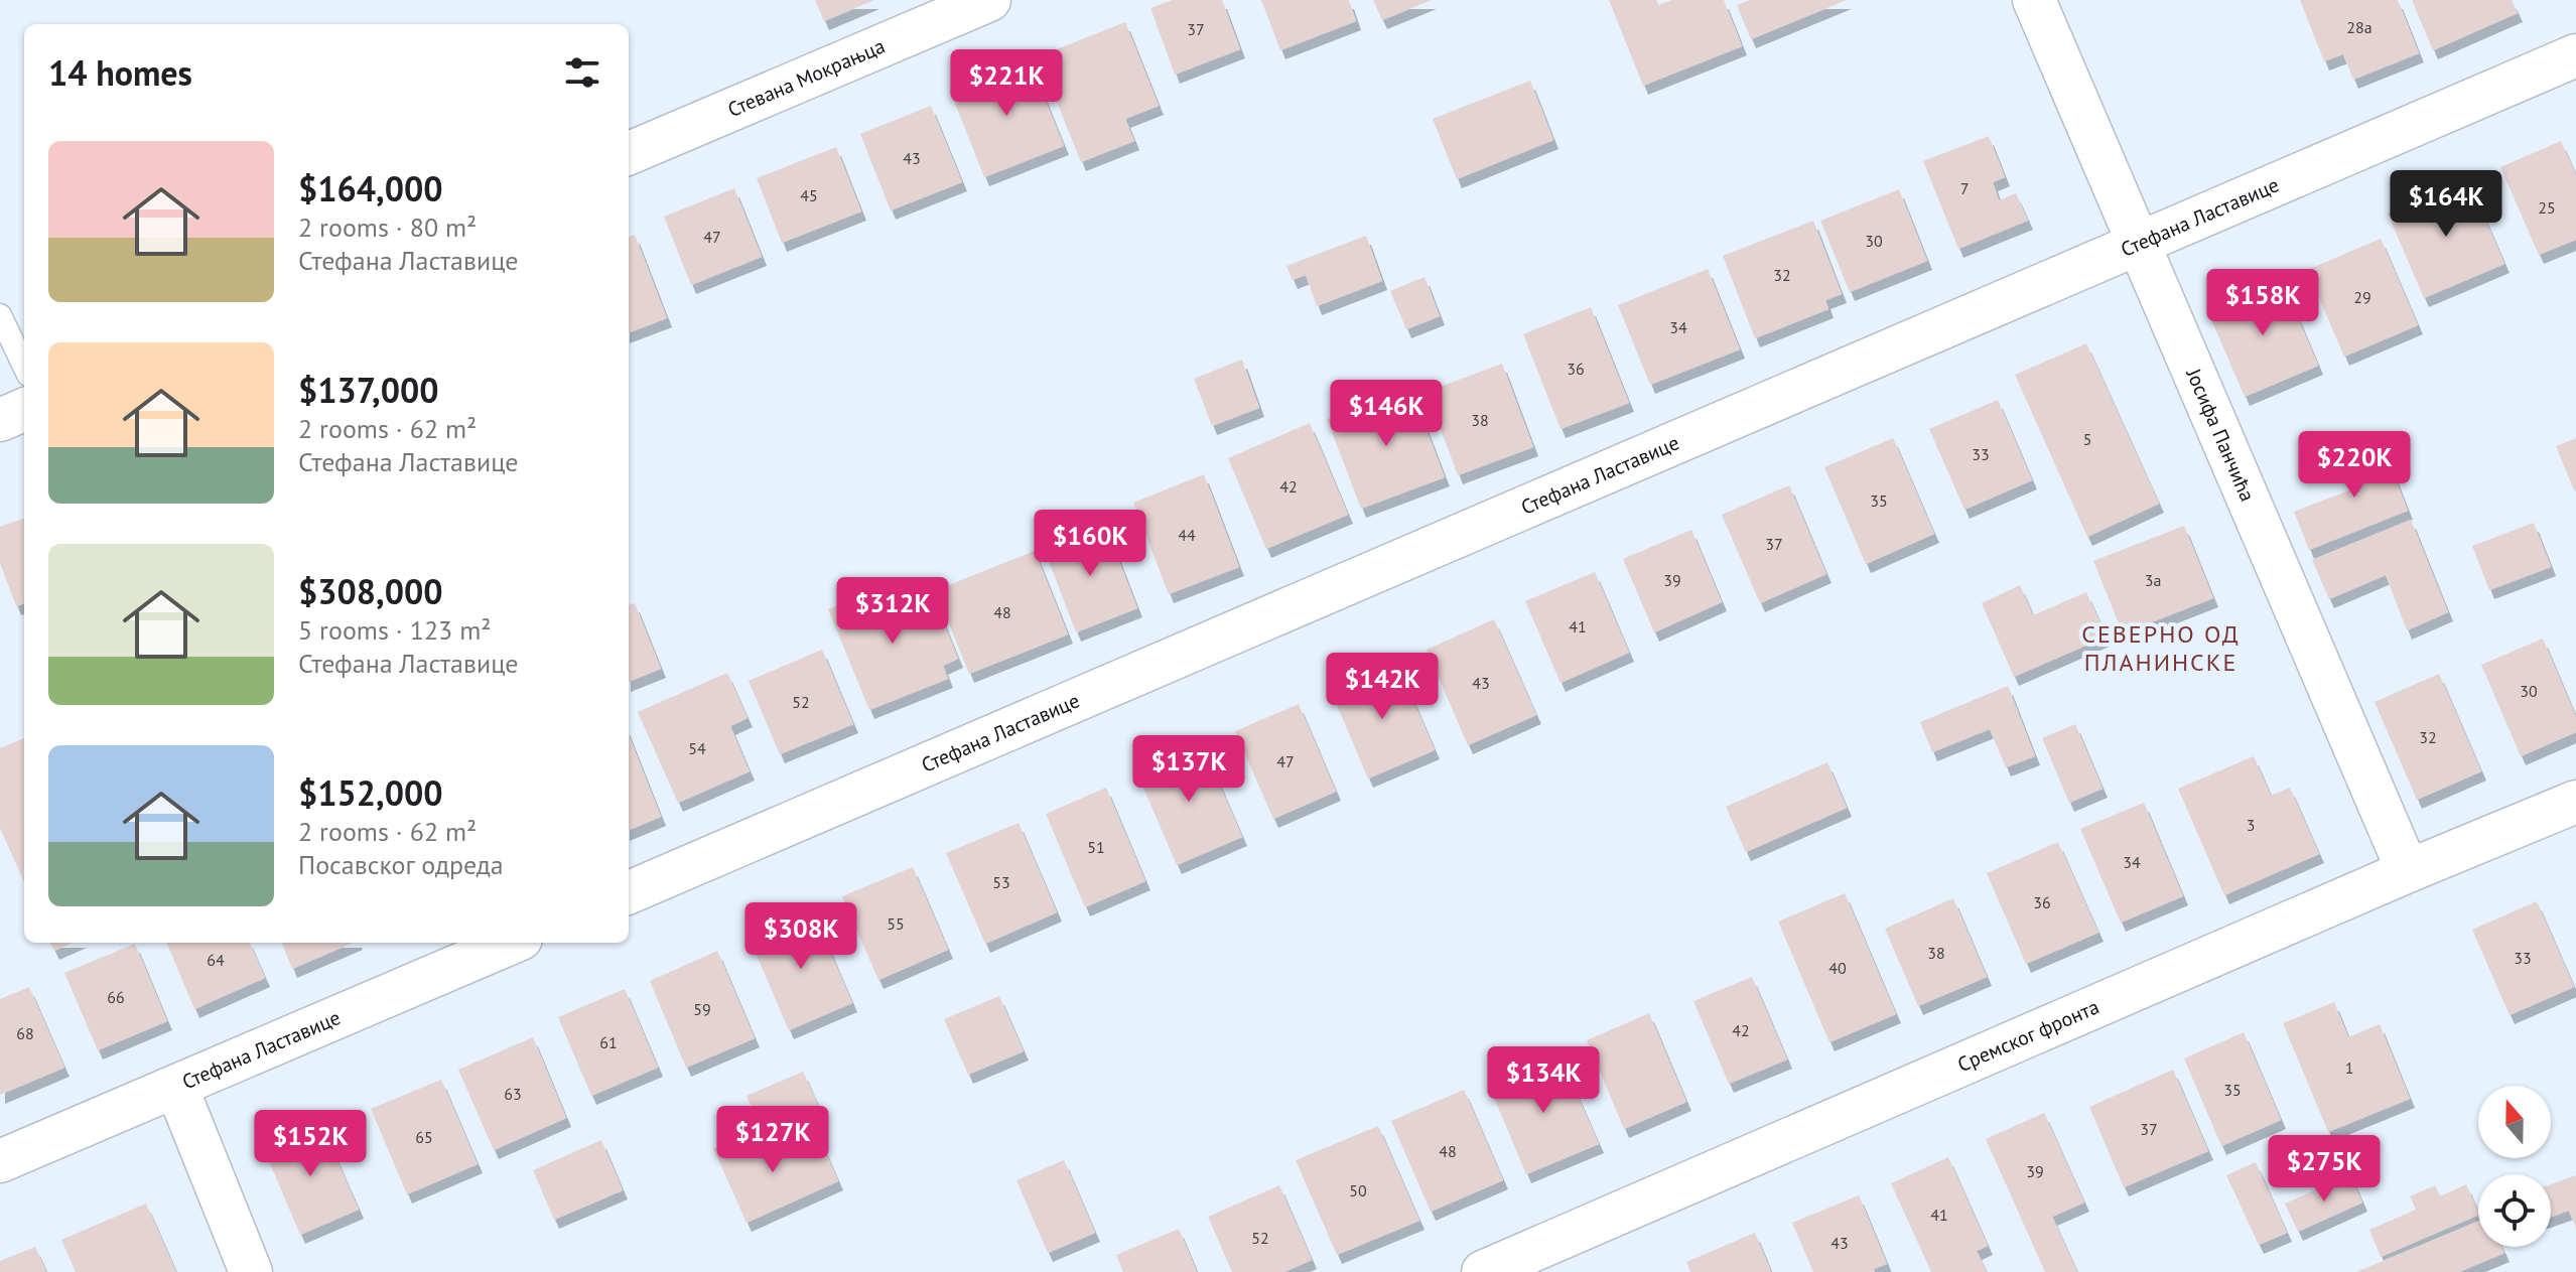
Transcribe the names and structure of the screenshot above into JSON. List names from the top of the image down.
{
  "streets": {
    "street": [
      "Стевана Мокрањца",
      "Стефана Ластавице",
      "Јосифа Панчића",
      "Сремског фронта"
    ]
  },
  "crossings": [
    ["Стефана Ластавице", "Јосифа Панчића"],
    ["Јосифа Панчића", "Сремског фронта"]
  ],
  "districts": ["СЕВЕРНО ОД ПЛАНИНСКЕ"],
  "house_numbers": [
    "28a",
    "37",
    "43",
    "7",
    "45",
    "25",
    "47",
    "30",
    "32",
    "29",
    "34",
    "36",
    "38",
    "5",
    "33",
    "42",
    "35",
    "44",
    "37",
    "39",
    "3a",
    "48",
    "41",
    "43",
    "30",
    "52",
    "32",
    "54",
    "47",
    "3",
    "51",
    "34",
    "53",
    "36",
    "55",
    "38",
    "33",
    "64",
    "40",
    "66",
    "59",
    "42",
    "68",
    "61",
    "1",
    "35",
    "63",
    "37",
    "65",
    "48",
    "39",
    "50",
    "41",
    "52",
    "43"
  ],
  "north": "top",
  "page": {
    "heading": "14 homes",
    "price": [
      "$221K",
      "$164K",
      "$158K",
      "$146K",
      "$220K",
      "$160K",
      "$312K",
      "$142K",
      "$137K",
      "$308K",
      "$134K",
      "$127K",
      "$152K",
      "$275K"
    ],
    "list": [
      {
        "name": "$164,000",
        "note": "2 rooms · 80 m² · Стефана Ластавице"
      },
      {
        "name": "$137,000",
        "note": "2 rooms · 62 m² · Стефана Ластавице"
      },
      {
        "name": "$308,000",
        "note": "5 rooms · 123 m² · Стефана Ластавице"
      },
      {
        "name": "$152,000",
        "note": "2 rooms · 62 m² · Посавског одреда"
      }
    ]
  }
}
